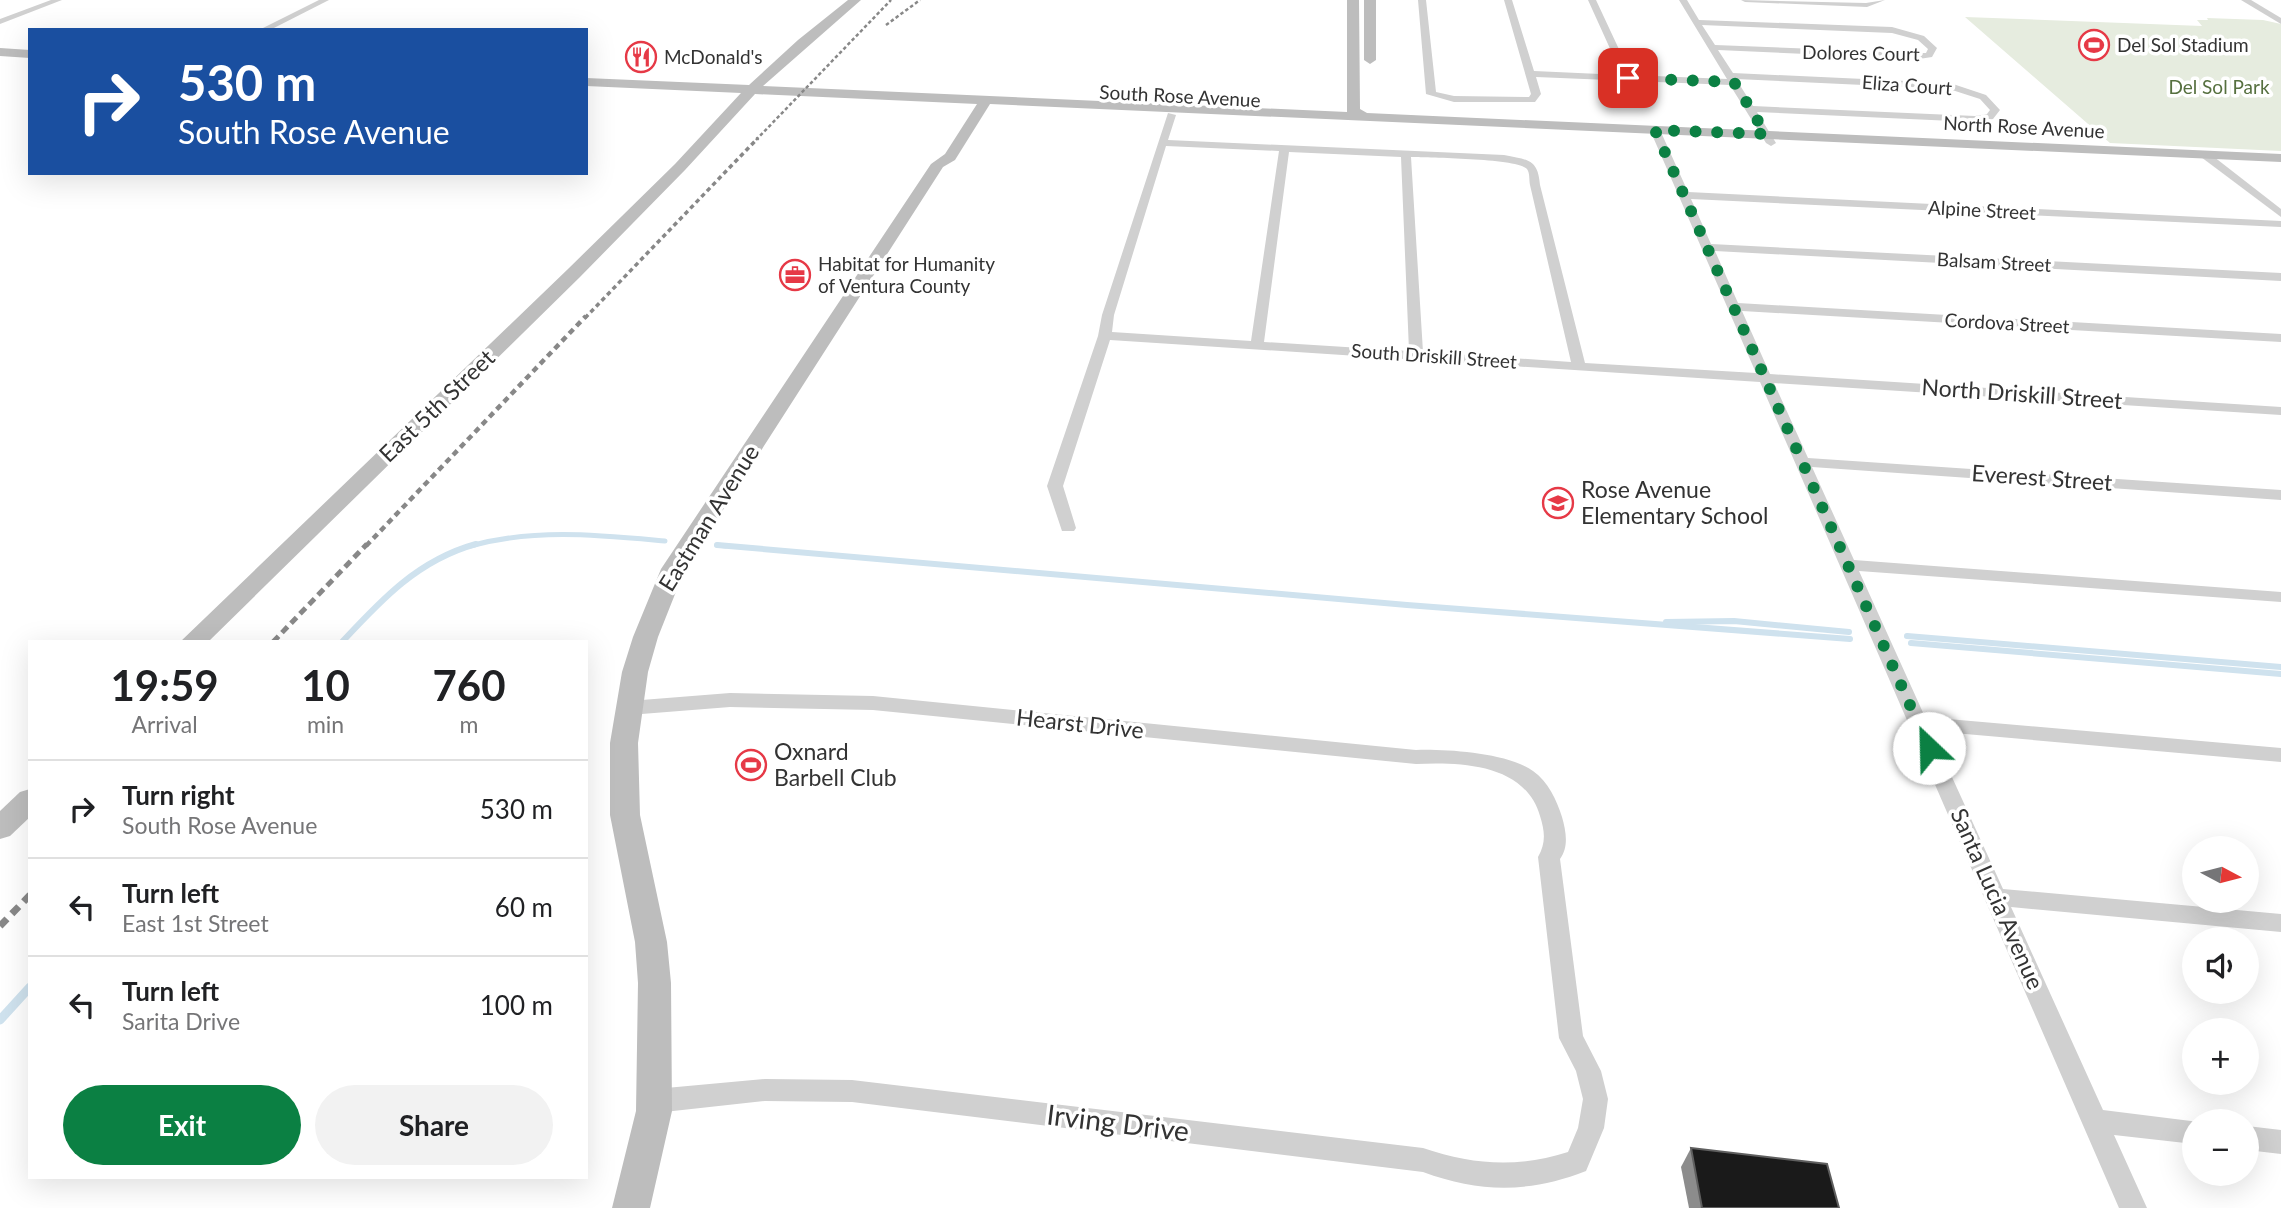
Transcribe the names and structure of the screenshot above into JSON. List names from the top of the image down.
{
  "streets": {
    "main road": [
      "South Rose Avenue",
      "North Rose Avenue",
      "East 5th Street",
      "Eastman Avenue"
    ],
    "street": [
      "Dolores Court",
      "Eliza Court",
      "Alpine Street",
      "Balsam Street",
      "Cordova Street",
      "South Driskill Street",
      "North Driskill Street",
      "Everest Street",
      "Hearst Drive",
      "Santa Lucia Avenue",
      "Irving Drive"
    ]
  },
  "crossings": [
    ["South Rose Avenue", "North Rose Avenue"],
    ["South Rose Avenue", "East 5th Street"],
    ["South Rose Avenue", "Eastman Avenue"],
    ["South Rose Avenue", "Santa Lucia Avenue"],
    ["Alpine Street", "Santa Lucia Avenue"],
    ["Balsam Street", "Santa Lucia Avenue"],
    ["Cordova Street", "Santa Lucia Avenue"],
    ["South Driskill Street", "North Driskill Street"],
    ["South Driskill Street", "Santa Lucia Avenue"],
    ["North Driskill Street", "Santa Lucia Avenue"],
    ["Everest Street", "Santa Lucia Avenue"],
    ["Eastman Avenue", "Hearst Drive"],
    ["Eastman Avenue", "Irving Drive"],
    ["Hearst Drive", "Irving Drive"]
  ],
  "parks": ["Del Sol Park"],
  "places": {
    "sports": ["Del Sol Stadium", "Oxnard Barbell Club"],
    "restaurant": ["McDonald's"],
    "office": ["Habitat for Humanity of Ventura County"],
    "school or university": ["Rose Avenue Elementary School"]
  },
  "north": "right",
  "page": {
    "turn": ["530 m", "South Rose Avenue"],
    "eta": [
      "19:59",
      "Arrival",
      "10",
      "min",
      "760",
      "m"
    ],
    "list": [
      {
        "name": "Turn right",
        "note": "South Rose Avenue",
        "value": "530 m"
      },
      {
        "name": "Turn left",
        "note": "East 1st Street",
        "value": "60 m"
      },
      {
        "name": "Turn left",
        "note": "Sarita Drive",
        "value": "100 m"
      }
    ],
    "map_buttons": ["+", "−"],
    "buttons": ["Exit", "Share"]
  }
}
